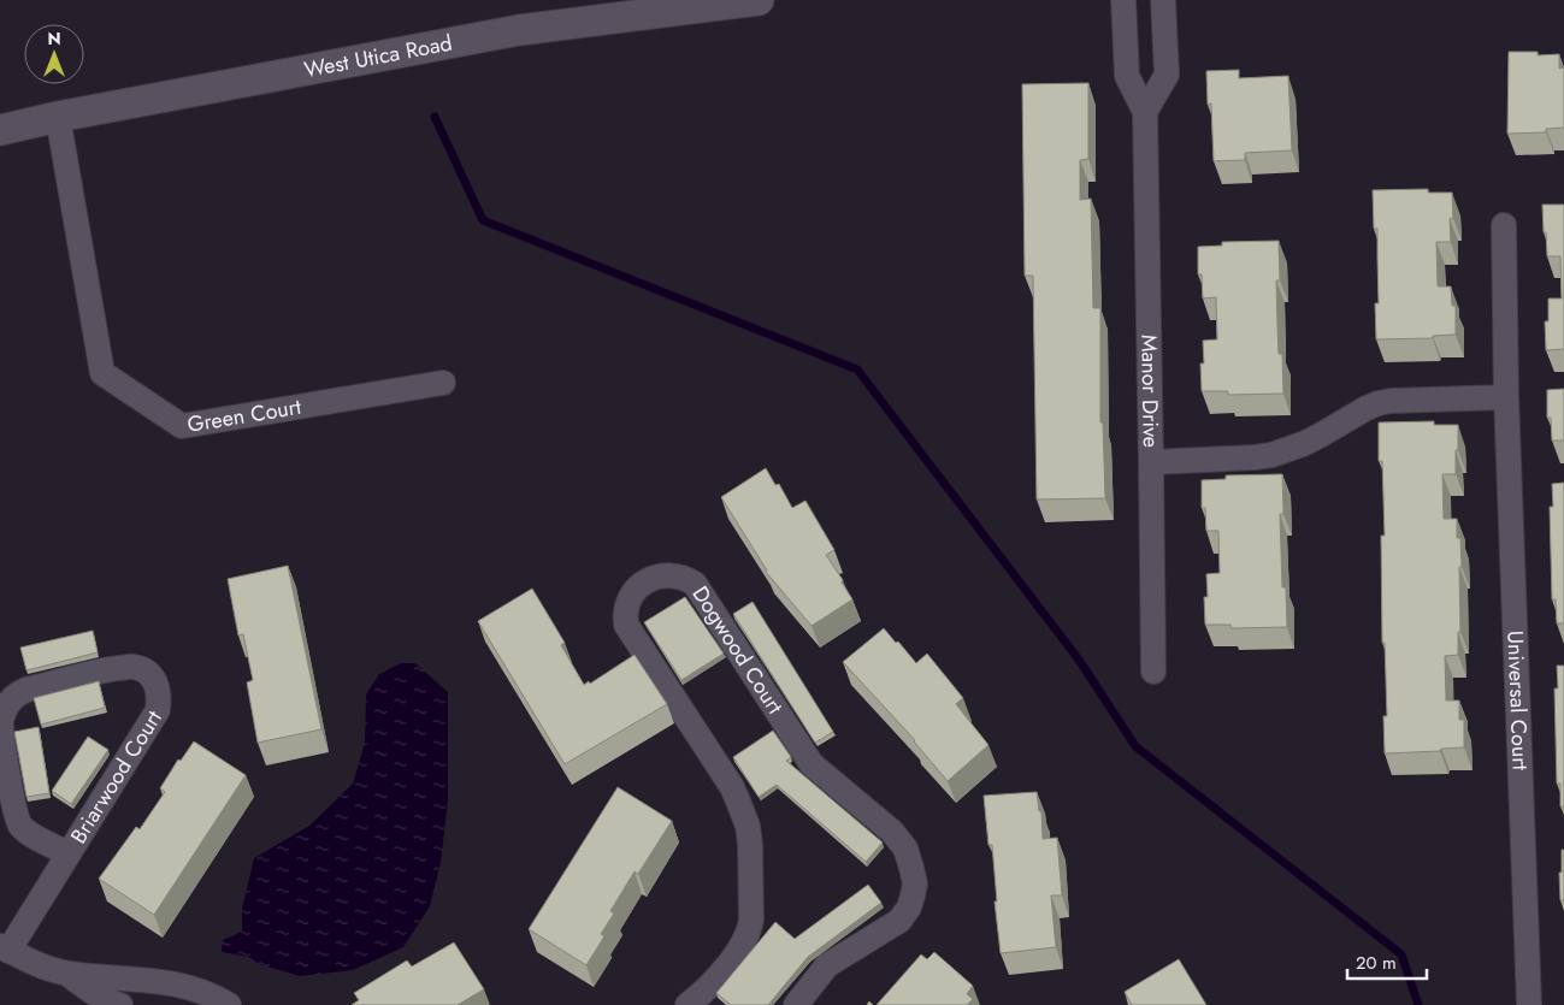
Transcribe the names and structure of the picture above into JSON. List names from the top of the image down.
{
  "streets": {
    "street": [
      "West Utica Road",
      "Manor Drive",
      "Green Court",
      "Dogwood Court",
      "Universal Court",
      "Briarwood Court"
    ]
  },
  "crossings": [
    ["West Utica Road", "Green Court"]
  ],
  "scale_bar": "20 m",
  "north": "top"
}
